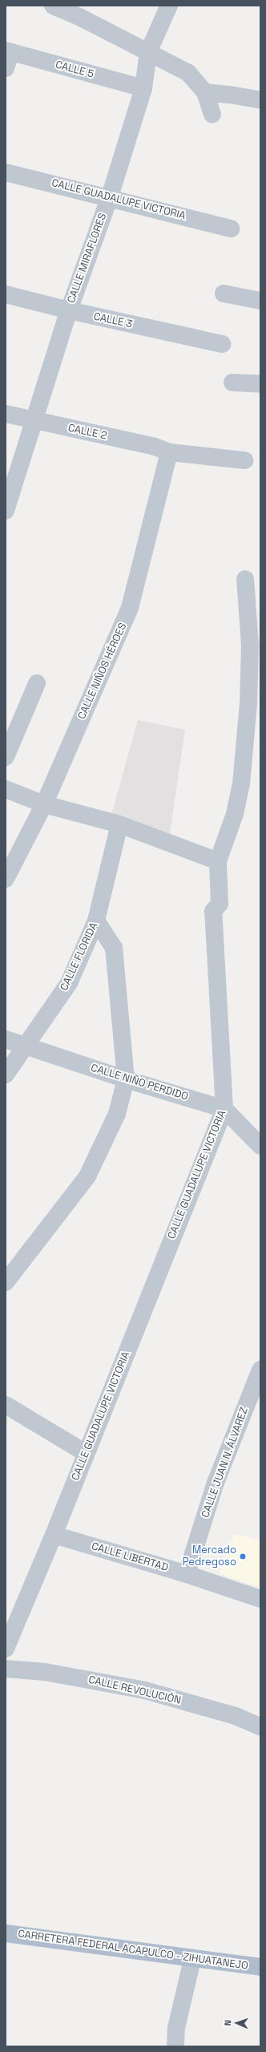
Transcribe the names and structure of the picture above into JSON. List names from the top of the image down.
{
  "streets": {
    "main road": ["CARRETERA FEDERAL ACAPULCO - ZIHUATANEJO"],
    "street": [
      "CALLE 5",
      "CALLE GUADALUPE VICTORIA",
      "CALLE MIRAFLORES",
      "CALLE 3",
      "CALLE 2",
      "CALLE NIÑOS HÉROES",
      "CALLE FLORIDA",
      "CALLE NIÑO PERDIDO",
      "CALLE JUAN N. ÁLVAREZ",
      "CALLE LIBERTAD",
      "CALLE REVOLUCIÓN"
    ]
  },
  "crossings": [
    ["CALLE 5", "CALLE MIRAFLORES"],
    ["CALLE GUADALUPE VICTORIA", "CALLE MIRAFLORES"],
    ["CALLE GUADALUPE VICTORIA", "CALLE NIÑO PERDIDO"],
    ["CALLE GUADALUPE VICTORIA", "CALLE LIBERTAD"],
    ["CALLE MIRAFLORES", "CALLE 3"],
    ["CALLE MIRAFLORES", "CALLE 2"],
    ["CALLE 2", "CALLE NIÑOS HÉROES"],
    ["CALLE FLORIDA", "CALLE NIÑO PERDIDO"],
    ["CALLE JUAN N. ÁLVAREZ", "CALLE LIBERTAD"]
  ],
  "places": ["Mercado Pedregoso"],
  "north": "left"
}
